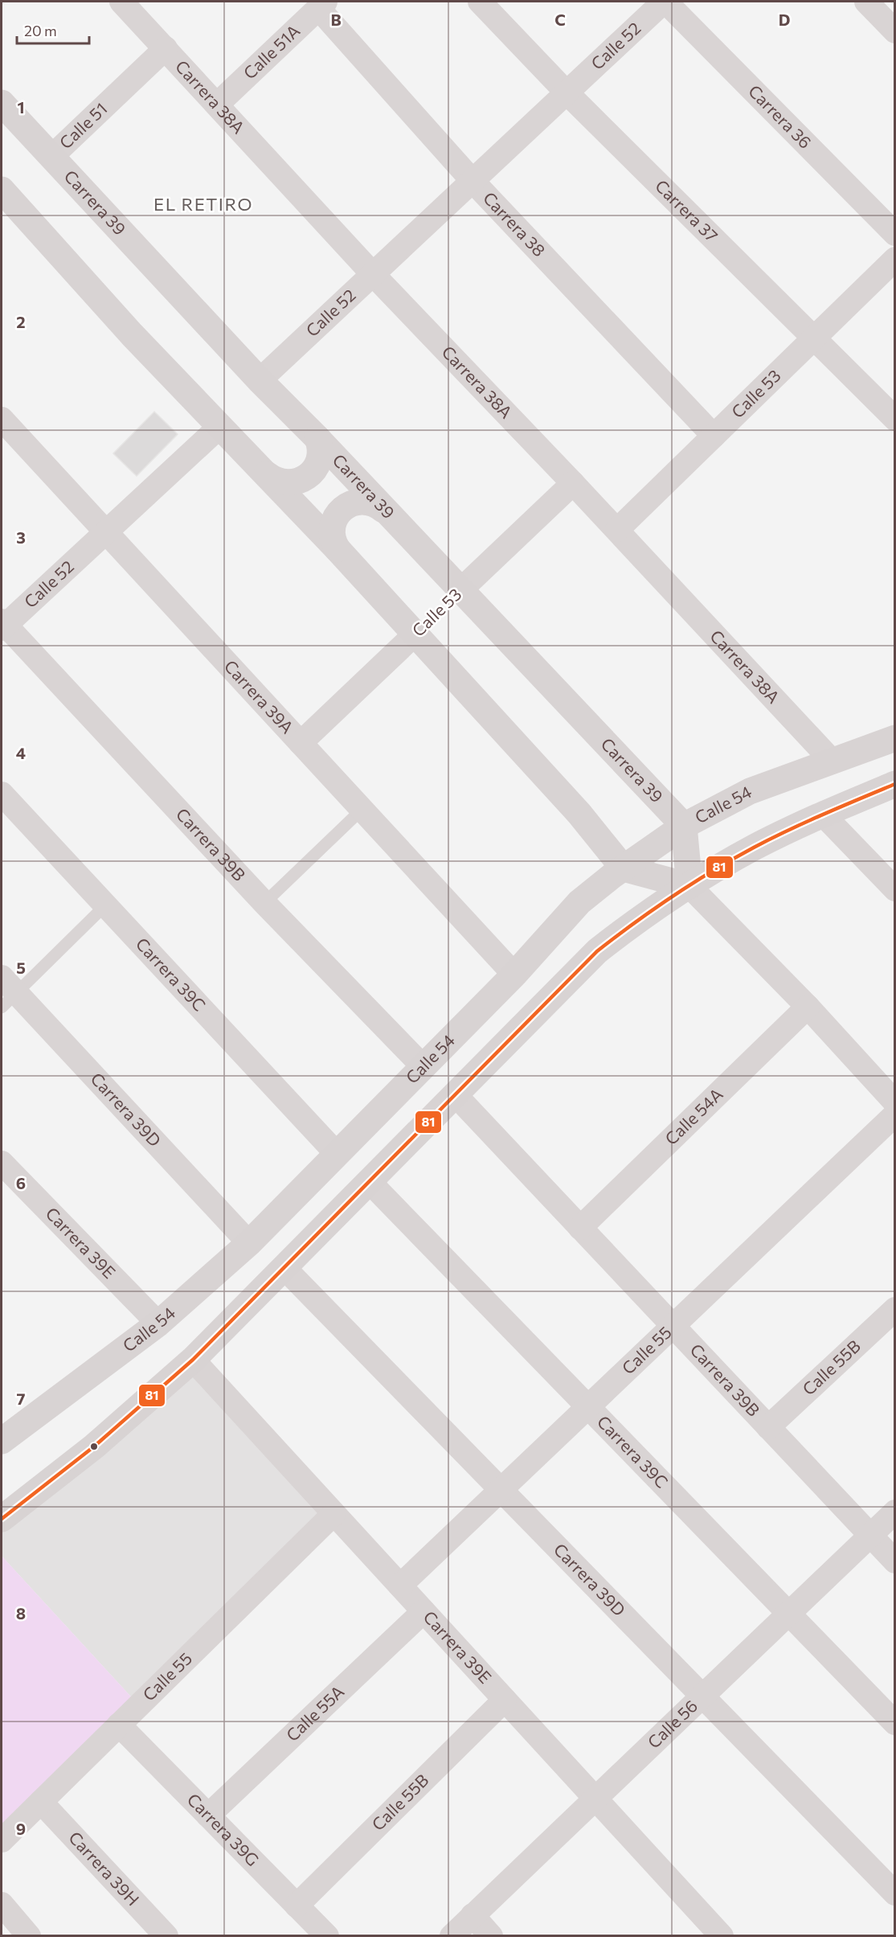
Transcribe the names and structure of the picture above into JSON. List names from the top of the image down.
{
  "streets": {
    "main road": ["Carrera 39", "Calle 54"],
    "street": [
      "Calle 52",
      "Calle 51A",
      "Carrera 38A",
      "Carrera 36",
      "Calle 51",
      "Carrera 37",
      "Carrera 38",
      "Calle 53",
      "Carrera 39A",
      "Carrera 39B",
      "Carrera 39C",
      "Carrera 39D",
      "Calle 54A",
      "Carrera 39E",
      "Calle 55",
      "Calle 55B",
      "Calle 55A",
      "Calle 56",
      "Carrera 39G",
      "Carrera 39H"
    ]
  },
  "crossings": [
    ["Calle 52", "Carrera 38A"],
    ["Calle 52", "Carrera 36"],
    ["Calle 52", "Carrera 39"],
    ["Calle 52", "Carrera 37"],
    ["Calle 52", "Carrera 38"],
    ["Calle 52", "Carrera 39A"],
    ["Calle 52", "Carrera 39B"],
    ["Calle 51A", "Carrera 38A"],
    ["Calle 51A", "Carrera 38"],
    ["Carrera 38A", "Calle 51"],
    ["Carrera 38A", "Calle 53"],
    ["Carrera 38A", "Calle 54"],
    ["Calle 51", "Carrera 39"],
    ["Carrera 39", "Calle 53"],
    ["Carrera 39", "Calle 54"],
    ["Carrera 37", "Calle 53"],
    ["Carrera 38", "Calle 53"],
    ["Calle 53", "Carrera 39A"],
    ["Carrera 39A", "Calle 54"],
    ["Calle 54", "Carrera 39B"],
    ["Calle 54", "Carrera 39C"],
    ["Calle 54", "Carrera 39D"],
    ["Calle 54", "Carrera 39E"],
    ["Carrera 39B", "Calle 54A"],
    ["Carrera 39B", "Calle 55"],
    ["Carrera 39B", "Calle 55B"],
    ["Carrera 39B", "Calle 56"],
    ["Carrera 39C", "Calle 55"],
    ["Carrera 39C", "Calle 56"],
    ["Carrera 39D", "Calle 55"],
    ["Carrera 39D", "Calle 56"],
    ["Carrera 39E", "Calle 55"],
    ["Carrera 39E", "Calle 55B"],
    ["Carrera 39E", "Calle 55A"],
    ["Carrera 39E", "Calle 56"],
    ["Calle 55", "Carrera 39G"],
    ["Calle 55", "Carrera 39H"],
    ["Calle 55B", "Carrera 39G"],
    ["Calle 55A", "Carrera 39G"]
  ],
  "districts": ["EL RETIRO"],
  "lines": ["transit line 81"],
  "scale_bar": "20 m",
  "grid": {
    "columns": ["B", "C", "D"],
    "rows": [
      "1",
      "2",
      "3",
      "4",
      "5",
      "6",
      "7",
      "8",
      "9"
    ]
  }
}
